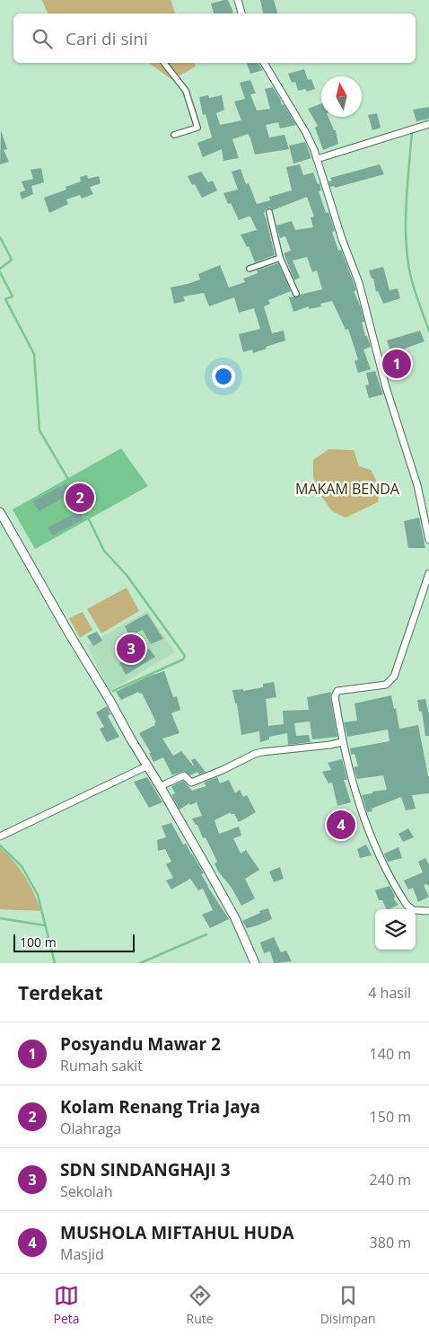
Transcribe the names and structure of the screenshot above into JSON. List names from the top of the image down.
{
  "parks": ["MAKAM BENDA"],
  "scale_bar": "100 m",
  "north": "top",
  "page": {
    "search": "Cari di sini",
    "pins": [
      "1",
      "2",
      "3",
      "4"
    ],
    "scale": "100 m",
    "heading": ["Terdekat", "4 hasil"],
    "list": [
      {
        "mark": "1",
        "name": "Posyandu Mawar 2",
        "note": "Rumah sakit",
        "value": "140 m"
      },
      {
        "mark": "2",
        "name": "Kolam Renang Tria Jaya",
        "note": "Olahraga",
        "value": "150 m"
      },
      {
        "mark": "3",
        "name": "SDN SINDANGHAJI 3",
        "note": "Sekolah",
        "value": "240 m"
      },
      {
        "mark": "4",
        "name": "MUSHOLA MIFTAHUL HUDA",
        "note": "Masjid",
        "value": "380 m"
      }
    ],
    "nav": ["Peta", "Rute", "Disimpan"]
  }
}
